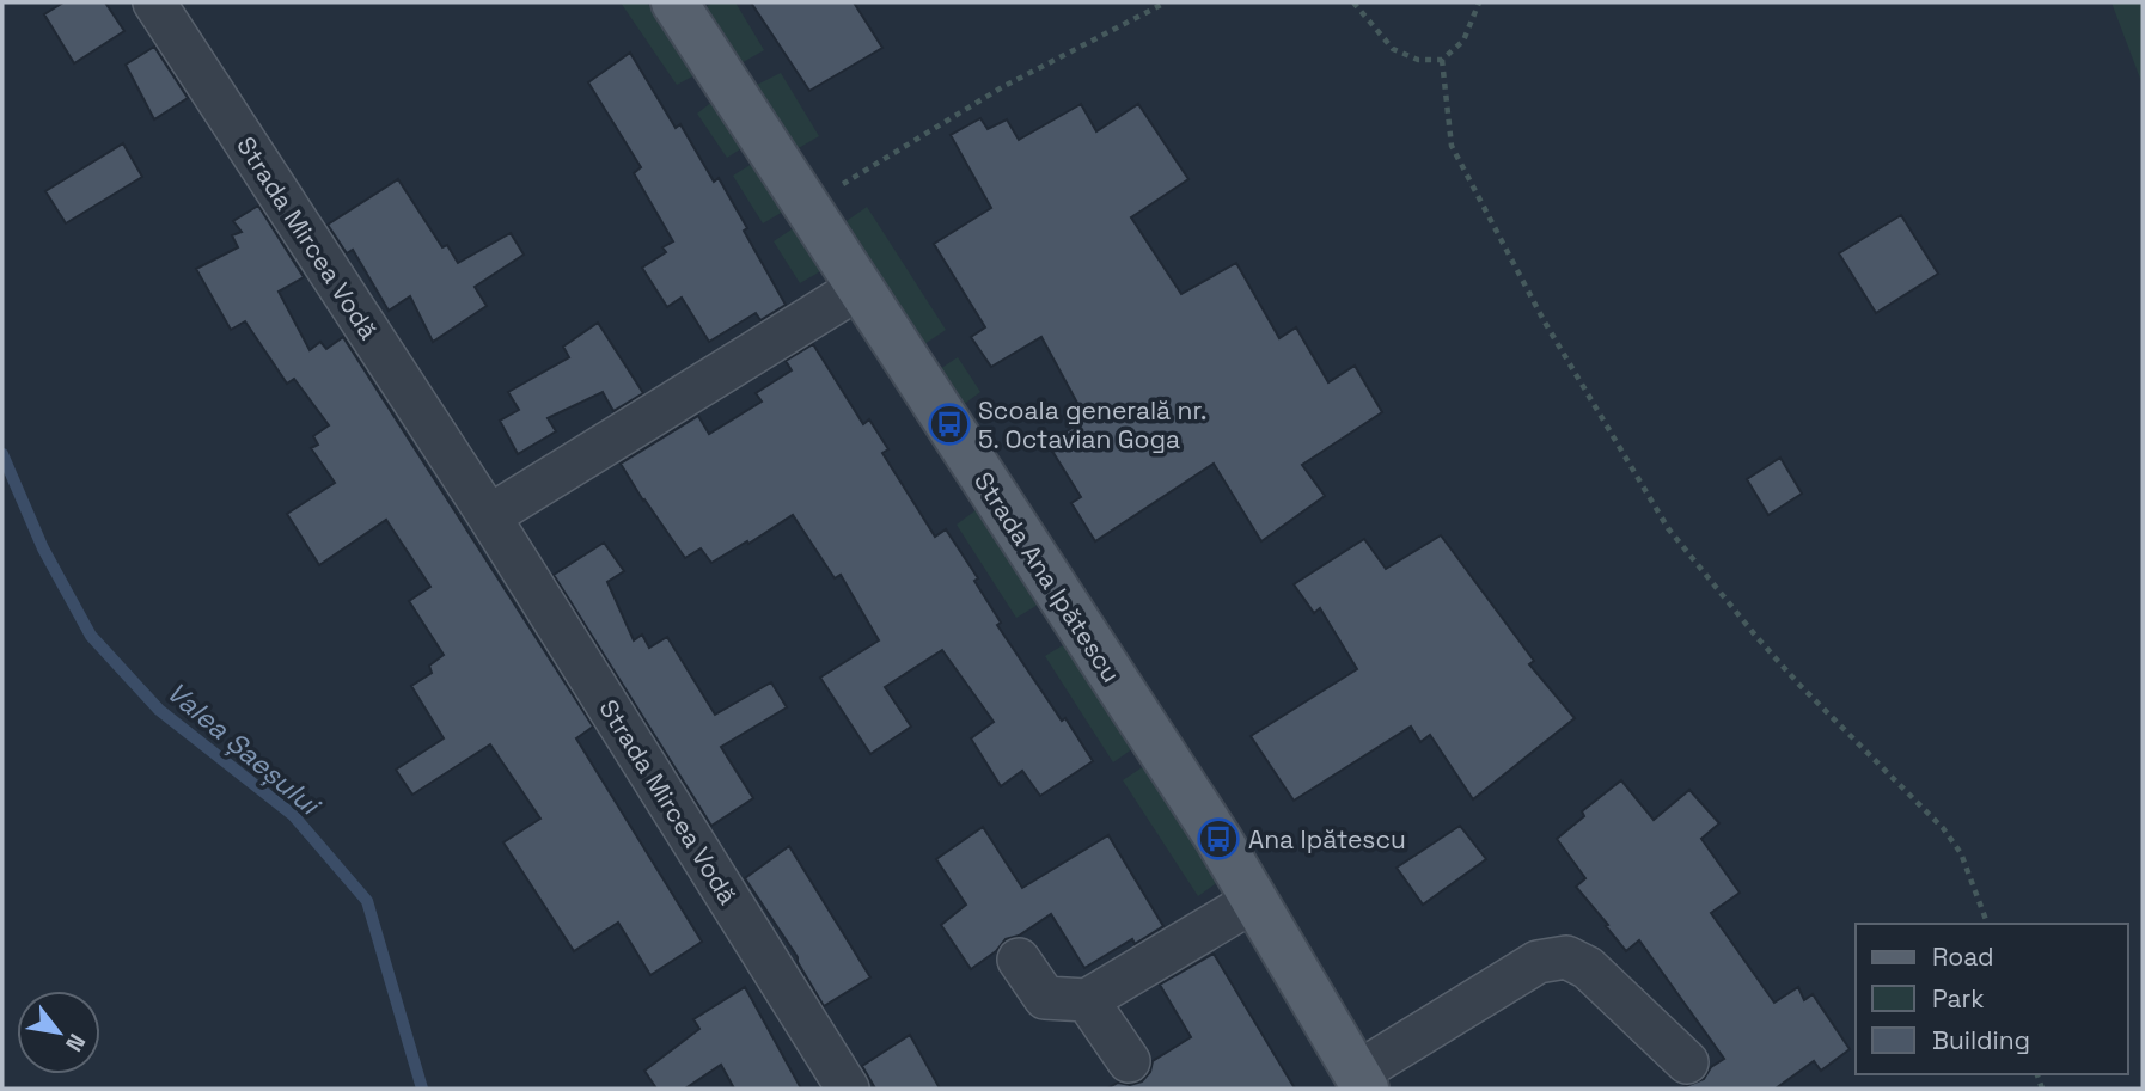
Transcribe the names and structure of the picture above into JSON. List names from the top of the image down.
{
  "streets": {
    "main road": ["Strada Ana Ipătescu"],
    "street": ["Strada Mircea Vodă"]
  },
  "water": ["Valea Șaeșului"],
  "places": {
    "bus stop": ["Scoala generală nr. 5. Octavian Goga", "Ana Ipătescu"]
  },
  "legend": ["Road", "Park", "Building"],
  "north": "bottom right"
}
